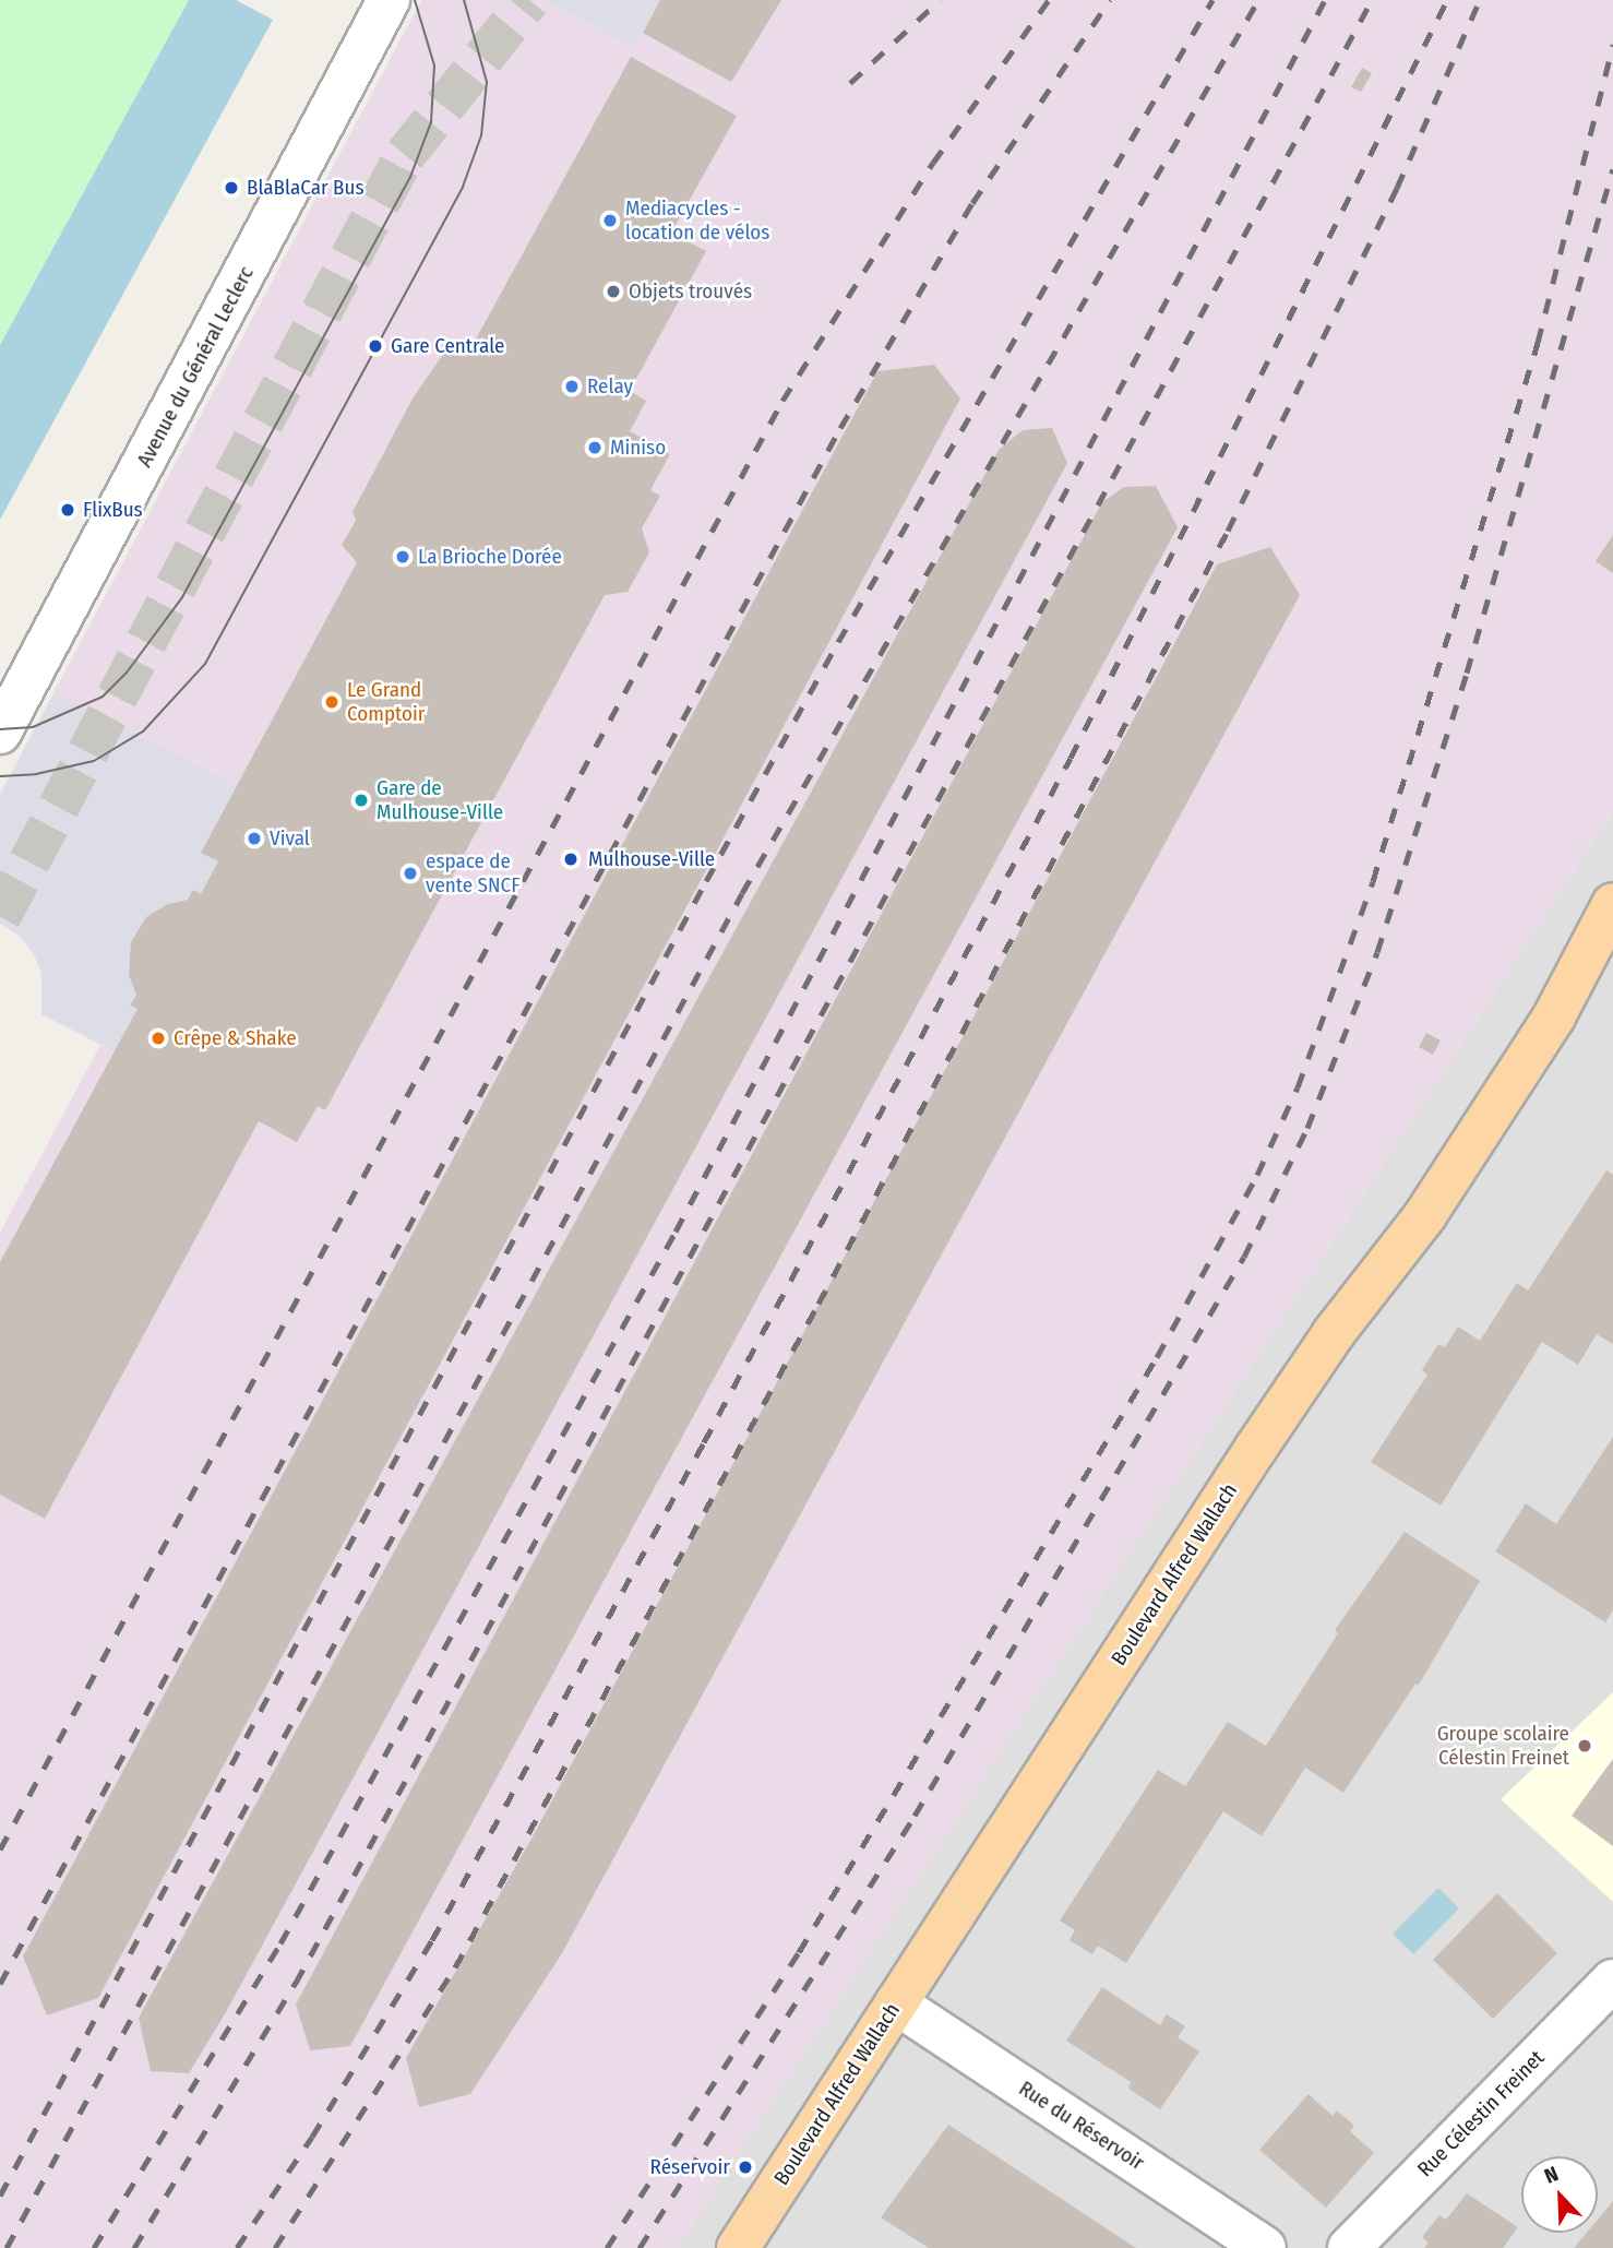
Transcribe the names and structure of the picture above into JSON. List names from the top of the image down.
{
  "streets": {
    "main road": ["Boulevard Alfred Wallach"],
    "street": ["Avenue du Général Leclerc", "Rue Célestin Freinet", "Rue du Réservoir"]
  },
  "crossings": [
    ["Boulevard Alfred Wallach", "Rue du Réservoir"]
  ],
  "places": [
    "BlaBlaCar Bus",
    "Mediacycles - location de vélos",
    "Objets trouvés",
    "Gare Centrale",
    "Relay",
    "Miniso",
    "FlixBus",
    "La Brioche Dorée",
    "Le Grand Comptoir",
    "Gare de Mulhouse-Ville",
    "Vival",
    "Mulhouse-Ville",
    "espace de vente SNCF",
    "Crêpe & Shake",
    "Groupe scolaire Célestin Freinet",
    "Réservoir"
  ],
  "north": "top left"
}
